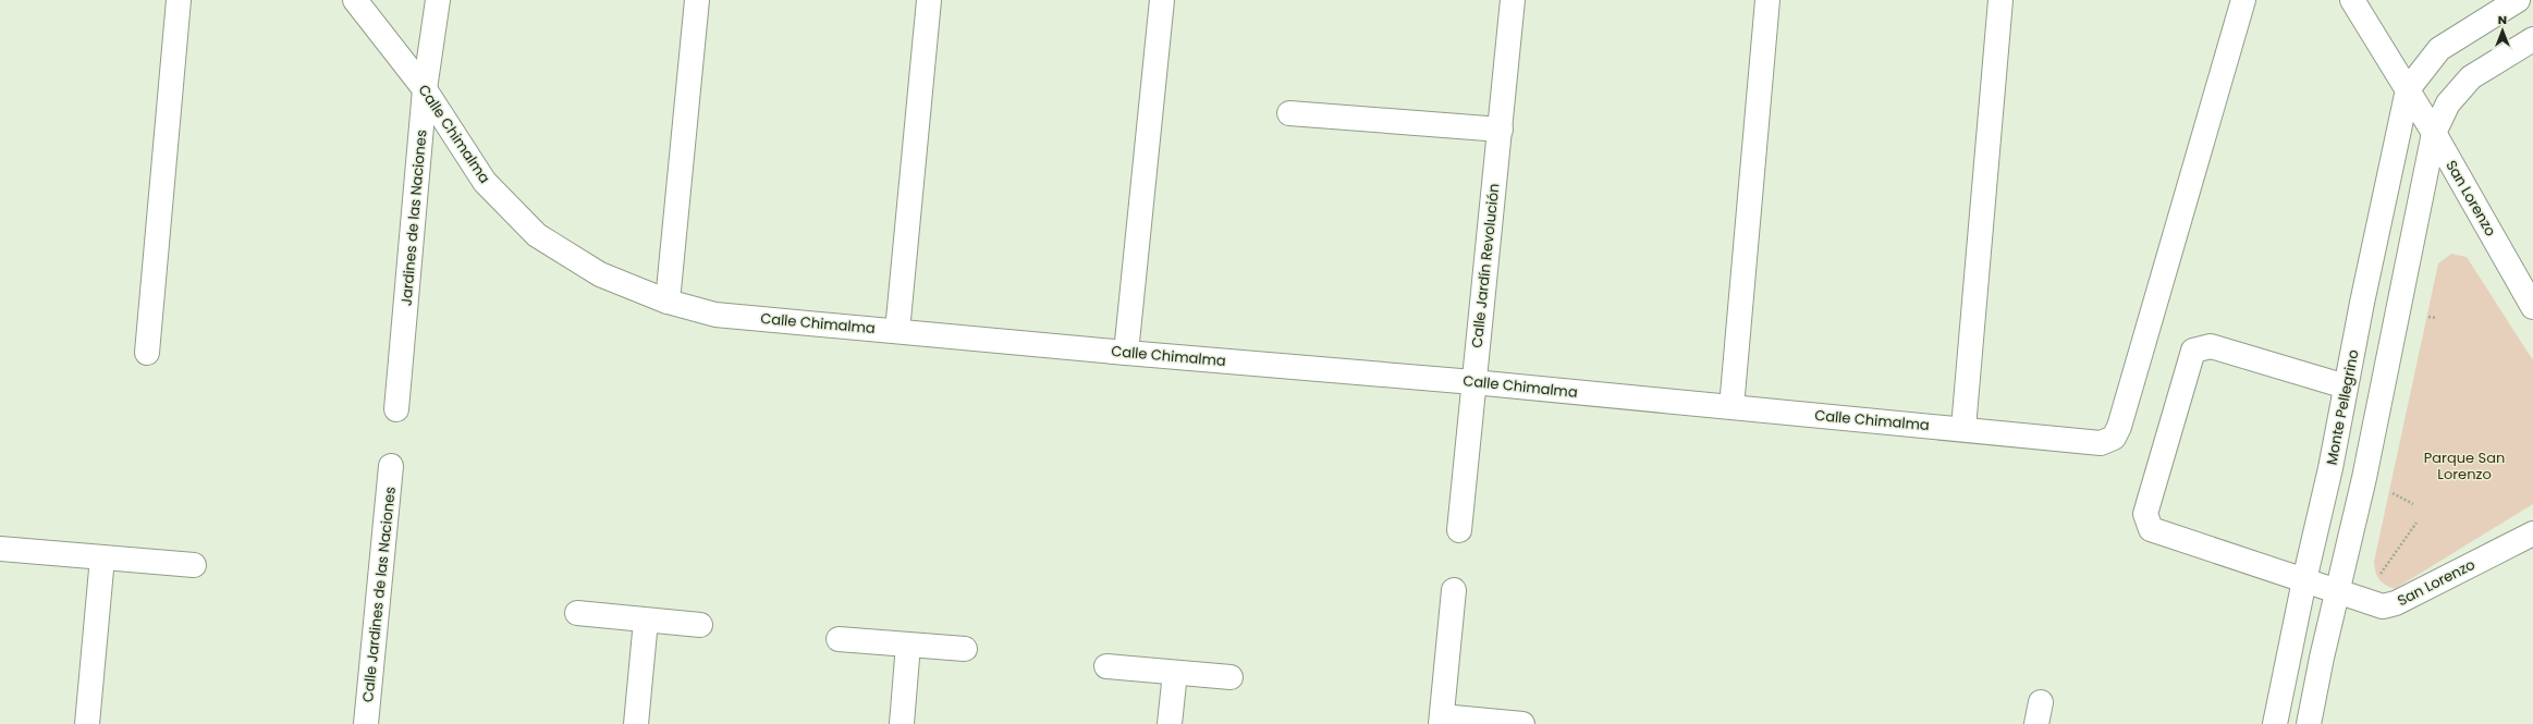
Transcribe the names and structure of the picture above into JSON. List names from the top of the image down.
{
  "streets": {
    "street": [
      "Calle Chimalma",
      "San Lorenzo",
      "Jardines de las Naciones",
      "Calle Jardín Revolución",
      "Monte Pellegrino",
      "Calle Jardines de las Naciones"
    ]
  },
  "crossings": [
    ["Calle Chimalma", "Jardines de las Naciones"],
    ["Calle Chimalma", "Calle Jardín Revolución"],
    ["San Lorenzo", "Monte Pellegrino"]
  ],
  "parks": ["Parque San Lorenzo"],
  "north": "top"
}
